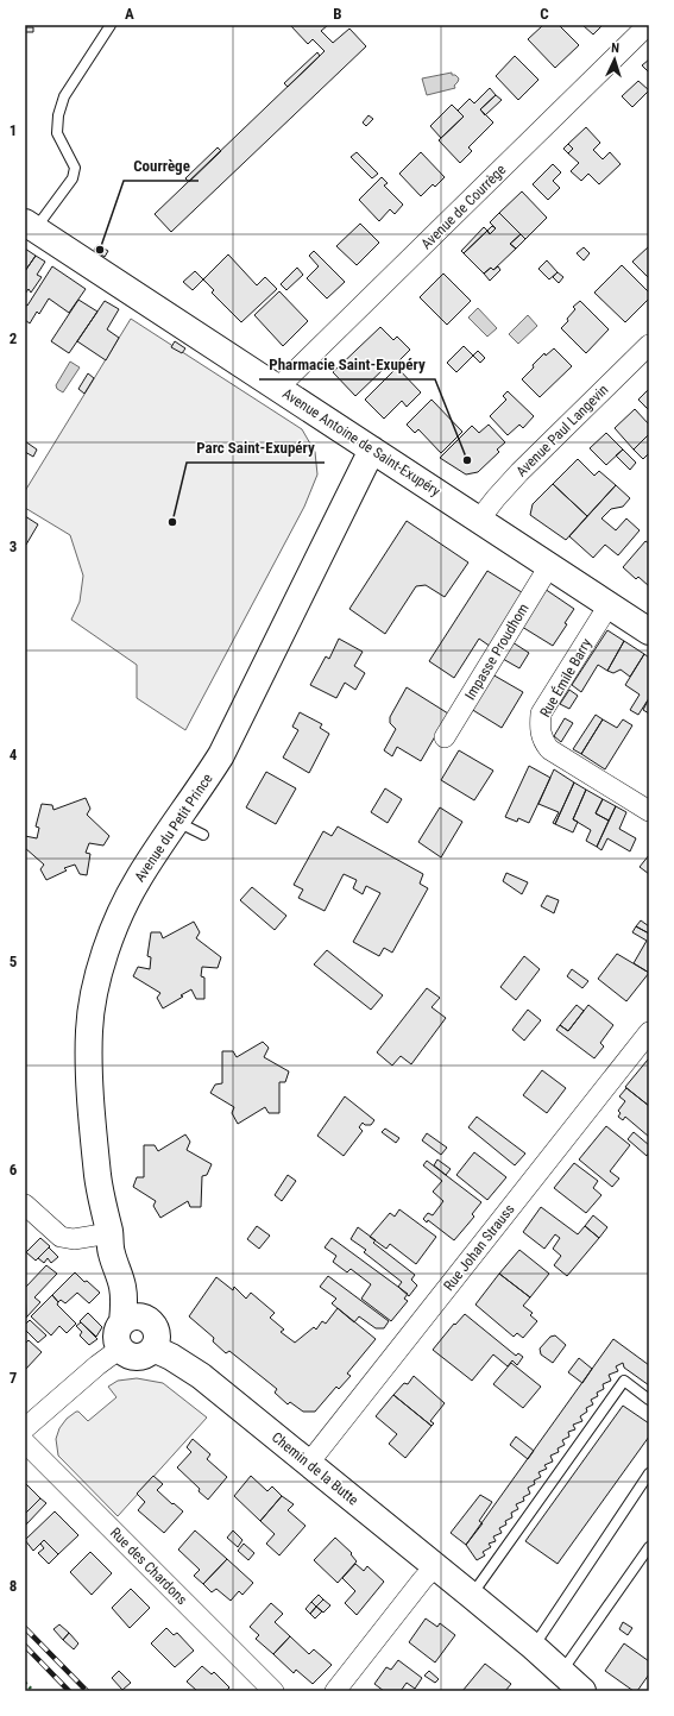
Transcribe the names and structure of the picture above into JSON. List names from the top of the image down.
{
  "streets": {
    "street": [
      "Avenue de Courrège",
      "Avenue Paul Langevin",
      "Avenue Antoine de Saint-Exupéry",
      "Impasse Proudhom",
      "Rue Émile Barry",
      "Avenue du Petit Prince",
      "Rue Johan Strauss",
      "Chemin de la Butte",
      "Rue des Chardons"
    ]
  },
  "crossings": [
    ["Avenue de Courrège", "Avenue Antoine de Saint-Exupéry"],
    ["Avenue Paul Langevin", "Avenue Antoine de Saint-Exupéry"],
    ["Avenue Antoine de Saint-Exupéry", "Impasse Proudhom"],
    ["Avenue Antoine de Saint-Exupéry", "Rue Émile Barry"],
    ["Avenue Antoine de Saint-Exupéry", "Avenue du Petit Prince"],
    ["Avenue du Petit Prince", "Chemin de la Butte"],
    ["Rue Johan Strauss", "Chemin de la Butte"]
  ],
  "places": ["Courrège", "Pharmacie Saint-Exupéry", "Parc Saint-Exupéry"],
  "north": "top",
  "grid": {
    "columns": ["A", "B", "C"],
    "rows": [
      "1",
      "2",
      "3",
      "4",
      "5",
      "6",
      "7",
      "8"
    ]
  }
}
